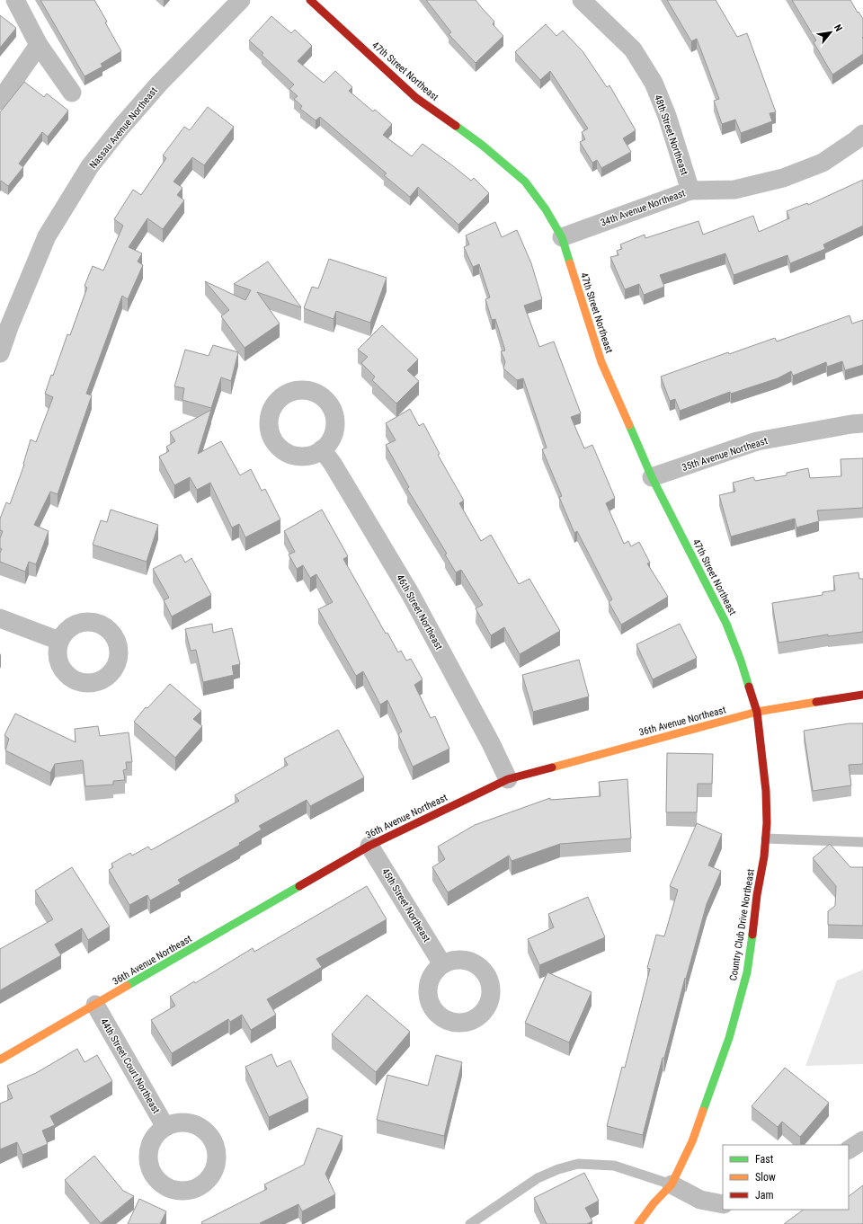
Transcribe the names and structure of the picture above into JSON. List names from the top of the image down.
{
  "streets": {
    "street": [
      "47th Street Northeast",
      "Nassau Avenue Northeast",
      "48th Street Northeast",
      "34th Avenue Northeast",
      "35th Avenue Northeast",
      "46th Street Northeast",
      "36th Avenue Northeast",
      "45th Street Northeast",
      "Country Club Drive Northeast",
      "44th Street Court Northeast"
    ]
  },
  "crossings": [
    ["47th Street Northeast", "34th Avenue Northeast"],
    ["47th Street Northeast", "35th Avenue Northeast"],
    ["47th Street Northeast", "36th Avenue Northeast"],
    ["47th Street Northeast", "Country Club Drive Northeast"],
    ["48th Street Northeast", "34th Avenue Northeast"],
    ["46th Street Northeast", "36th Avenue Northeast"],
    ["36th Avenue Northeast", "45th Street Northeast"],
    ["36th Avenue Northeast", "Country Club Drive Northeast"],
    ["36th Avenue Northeast", "44th Street Court Northeast"]
  ],
  "legend": ["Fast", "Slow", "Jam"],
  "north": "top right"
}
